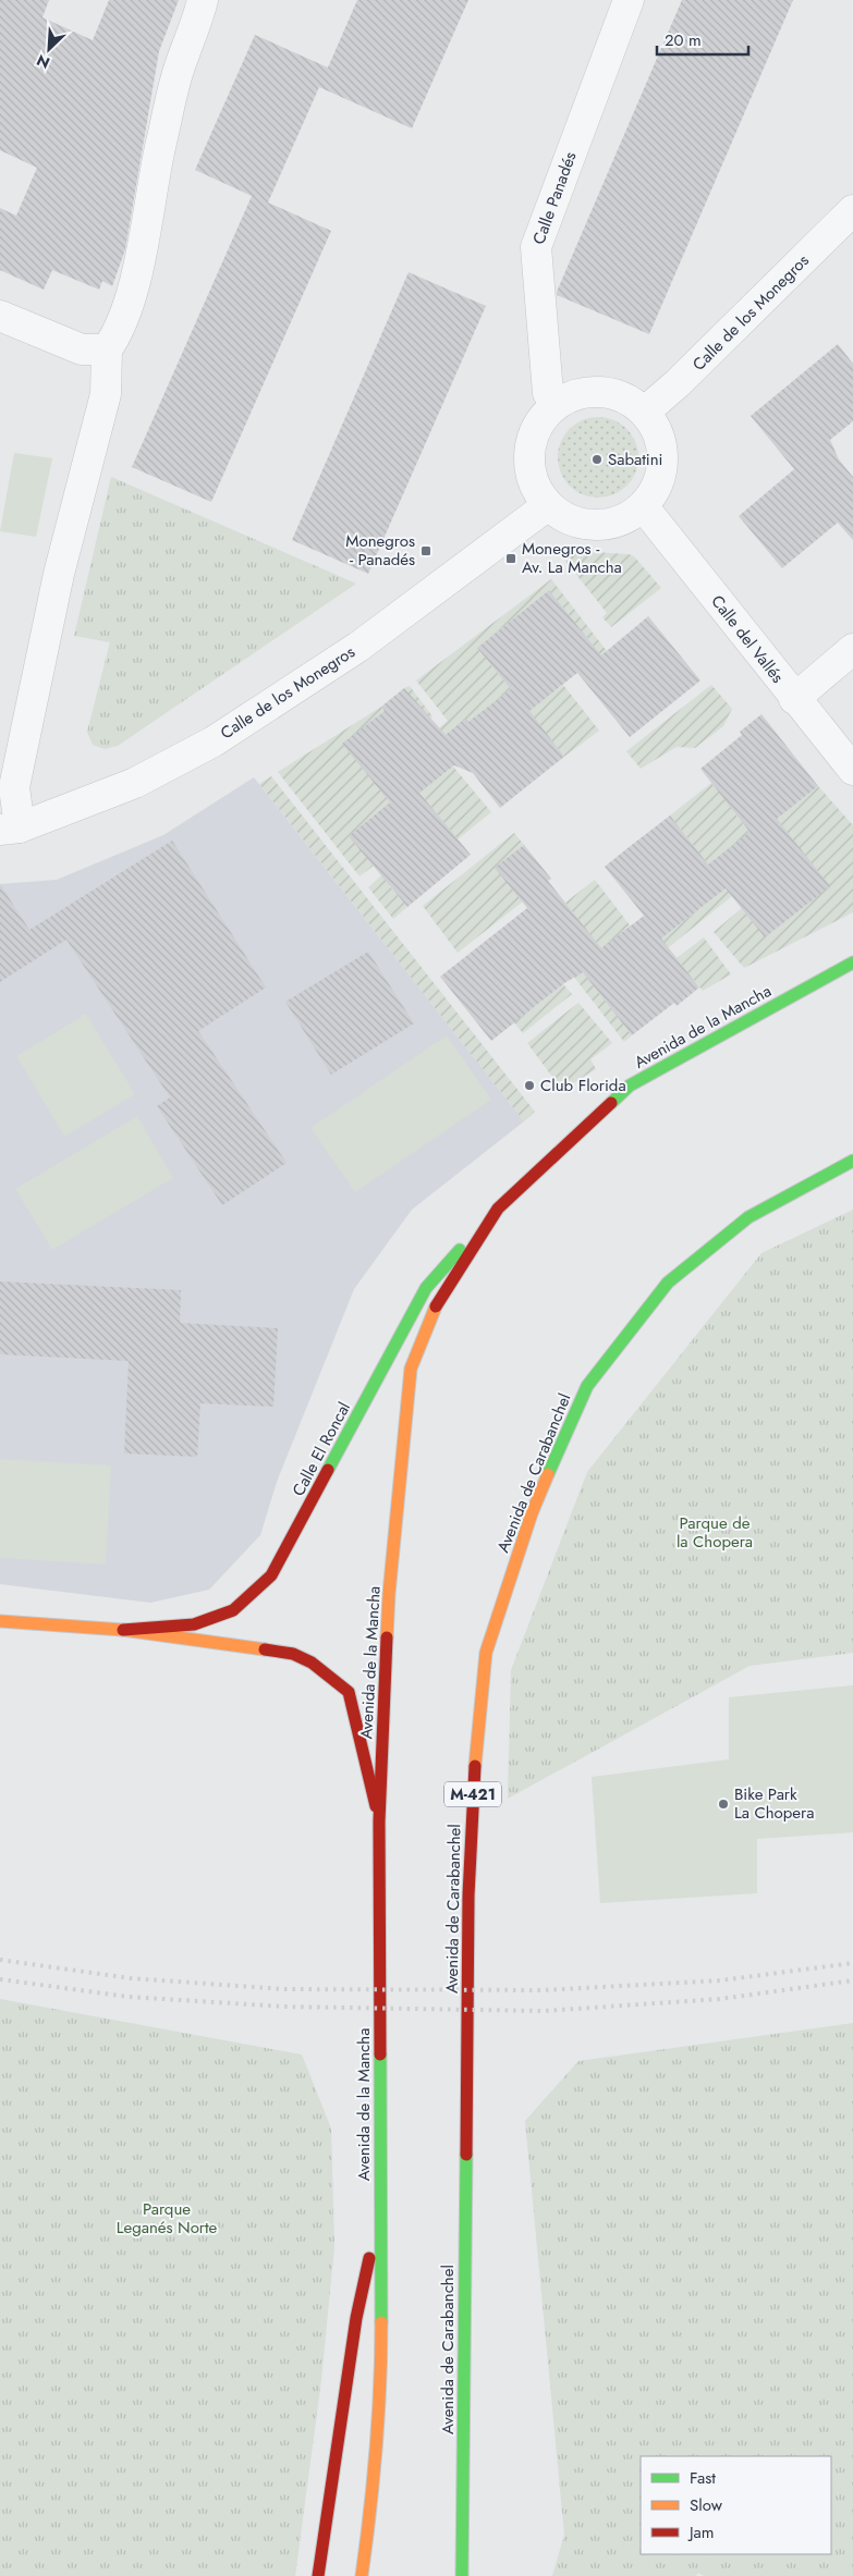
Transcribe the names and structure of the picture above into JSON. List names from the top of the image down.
{
  "streets": {
    "main road": [
      "Avenida de la Mancha",
      "Calle El Roncal",
      "Avenida de Carabanchel",
      "M-421"
    ],
    "street": ["Calle Panadés", "Calle de los Monegros", "Calle del Vallés"]
  },
  "crossings": [
    ["Calle Panadés", "Calle de los Monegros"],
    ["Calle Panadés", "Calle del Vallés"],
    ["Calle de los Monegros", "Calle del Vallés"],
    ["Avenida de la Mancha", "Calle El Roncal"]
  ],
  "parks": ["Parque de la Chopera", "Parque Leganés Norte"],
  "places": {
    "other": ["Sabatini", "Club Florida", "Bike Park La Chopera"],
    "transit": ["Monegros - Panadés", "Monegros - Av. La Mancha"]
  },
  "legend": ["Fast", "Slow", "Jam"],
  "scale_bar": "20 m",
  "north": "bottom left"
}
